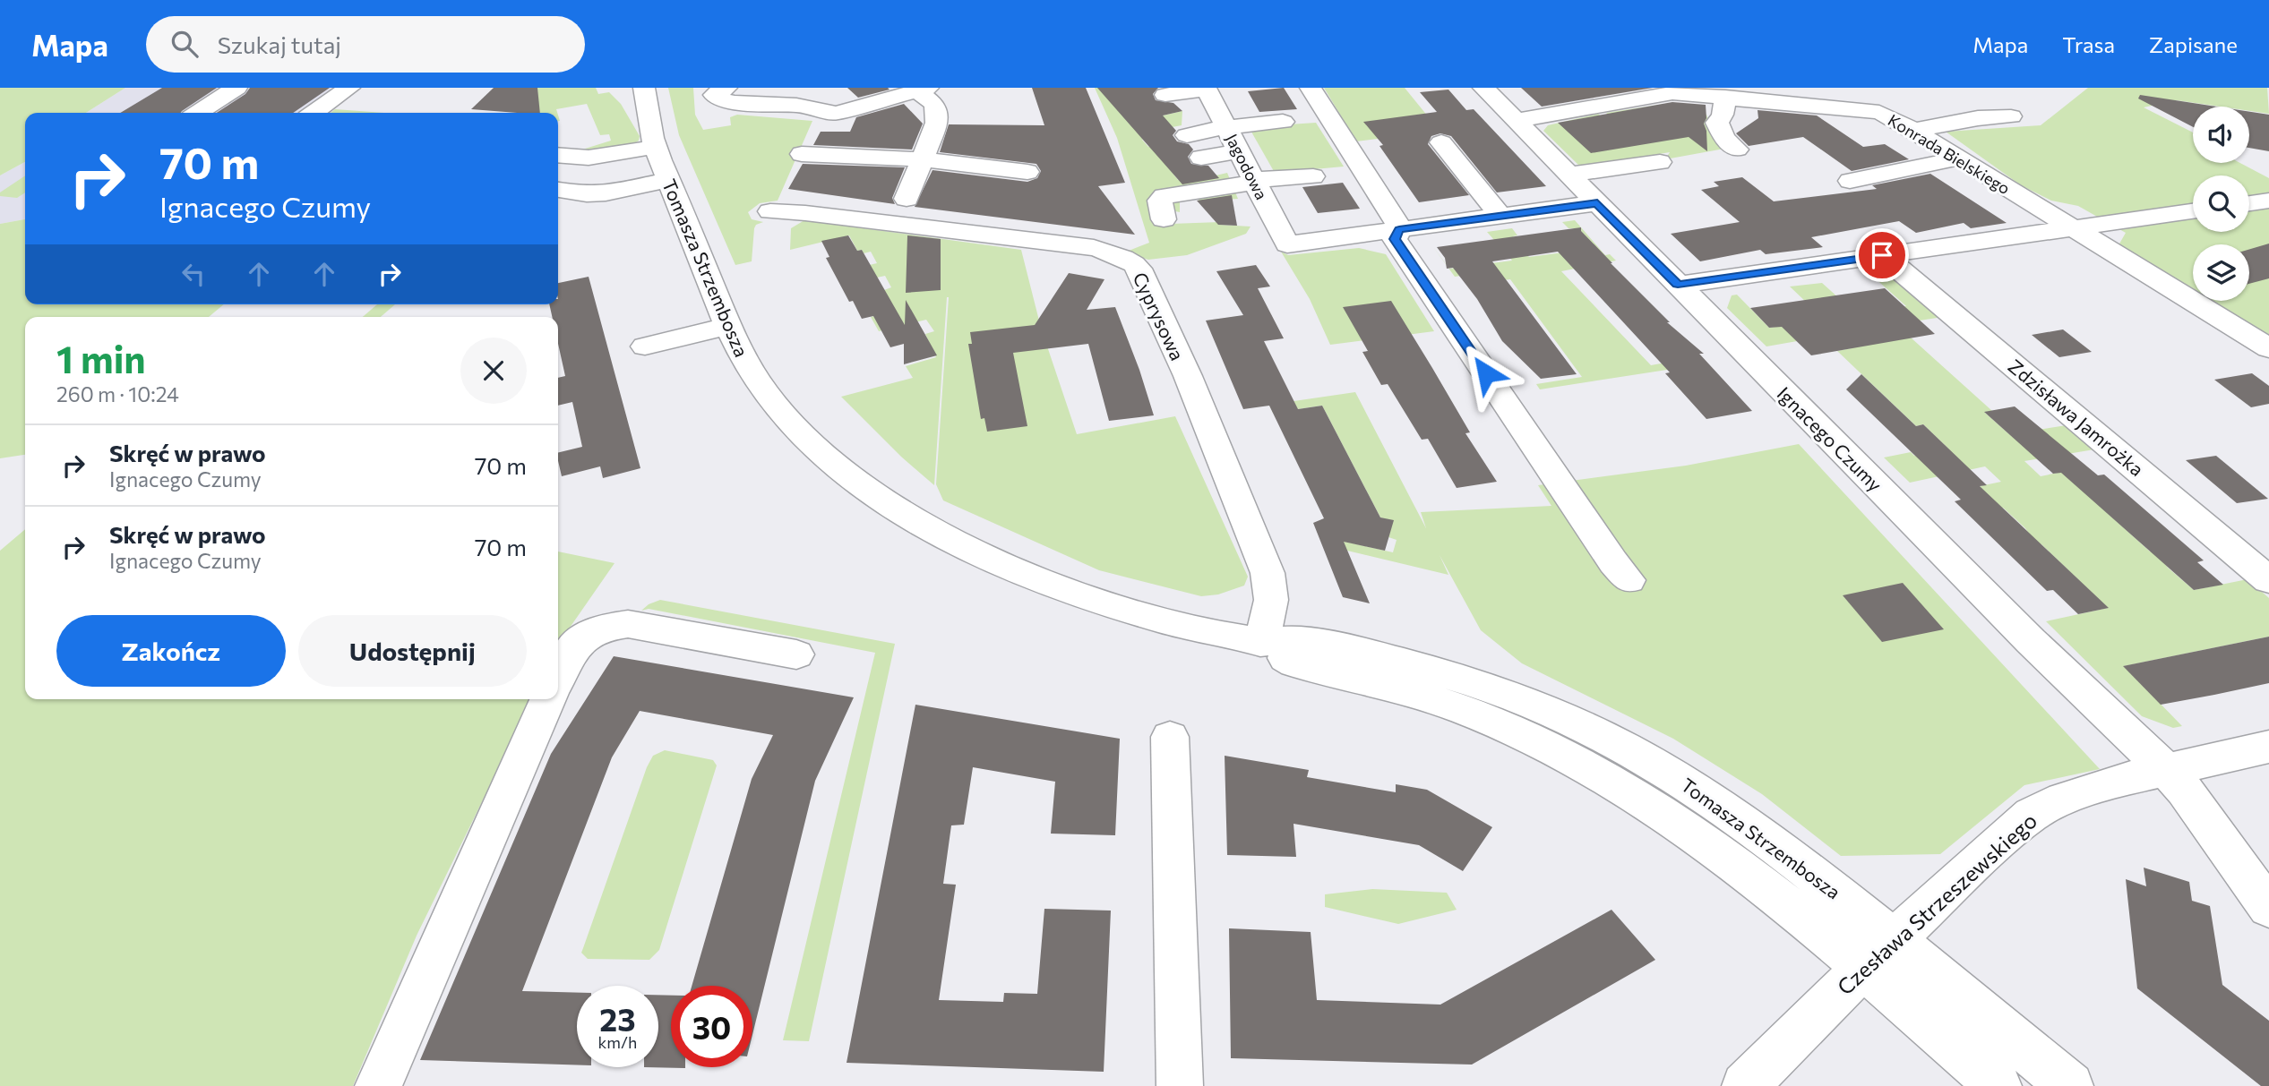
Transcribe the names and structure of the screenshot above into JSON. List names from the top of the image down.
{
  "streets": {
    "street": [
      "Konrada Bielskiego",
      "Jagodowa",
      "Tomasza Strzembosza",
      "Cyprysowa",
      "Zdzisława Jamrożka",
      "Ignacego Czumy",
      "Czesława Strzeszewskiego"
    ]
  },
  "crossings": [
    ["Konrada Bielskiego", "Ignacego Czumy"],
    ["Tomasza Strzembosza", "Cyprysowa"],
    ["Tomasza Strzembosza", "Czesława Strzeszewskiego"],
    ["Ignacego Czumy", "Czesława Strzeszewskiego"]
  ],
  "page": {
    "header": "Mapa",
    "search": "Szukaj tutaj",
    "nav": ["Mapa", "Trasa", "Zapisane"],
    "turn": ["70 m", "Ignacego Czumy"],
    "heading": ["1 min", "260 m · 10:24"],
    "list": [
      {
        "name": "Skręć w prawo",
        "note": "Ignacego Czumy",
        "value": "70 m"
      },
      {
        "name": "Skręć w prawo",
        "note": "Ignacego Czumy",
        "value": "70 m"
      }
    ],
    "buttons": ["Zakończ", "Udostępnij"],
    "speed": "23 km/h",
    "limit": "30"
  }
}
